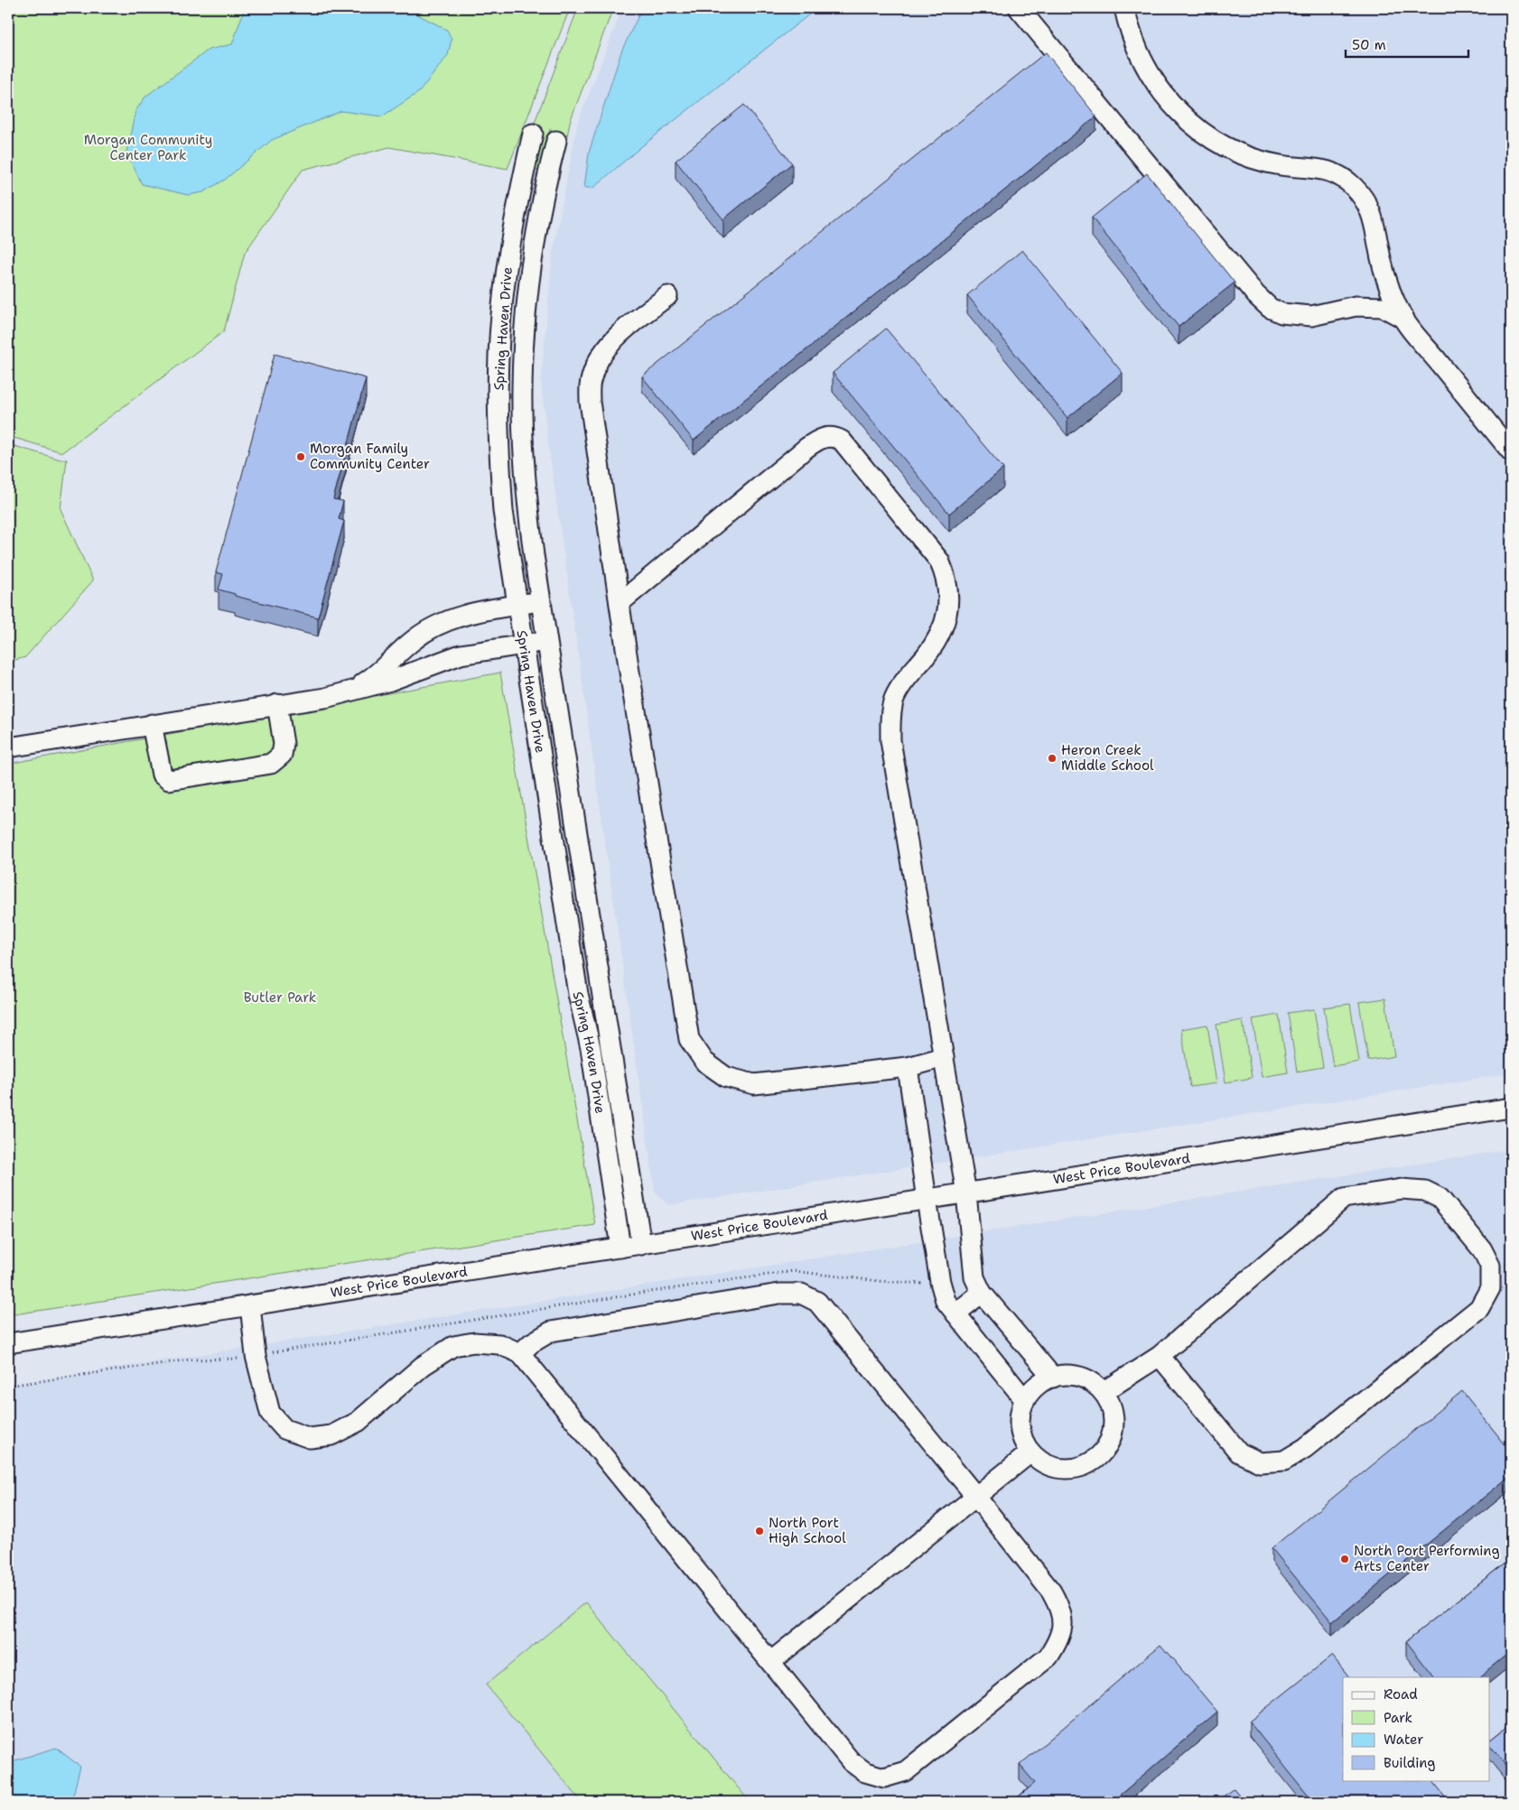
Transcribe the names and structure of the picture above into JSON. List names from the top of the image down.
{
  "streets": {
    "street": ["Spring Haven Drive", "West Price Boulevard"]
  },
  "crossings": [
    ["Spring Haven Drive", "West Price Boulevard"]
  ],
  "parks": ["Morgan Community Center Park", "Butler Park"],
  "places": [
    "Morgan Family Community Center",
    "Heron Creek Middle School",
    "North Port High School",
    "North Port Performing Arts Center"
  ],
  "legend": [
    "Road",
    "Park",
    "Water",
    "Building"
  ],
  "scale_bar": "50 m"
}
